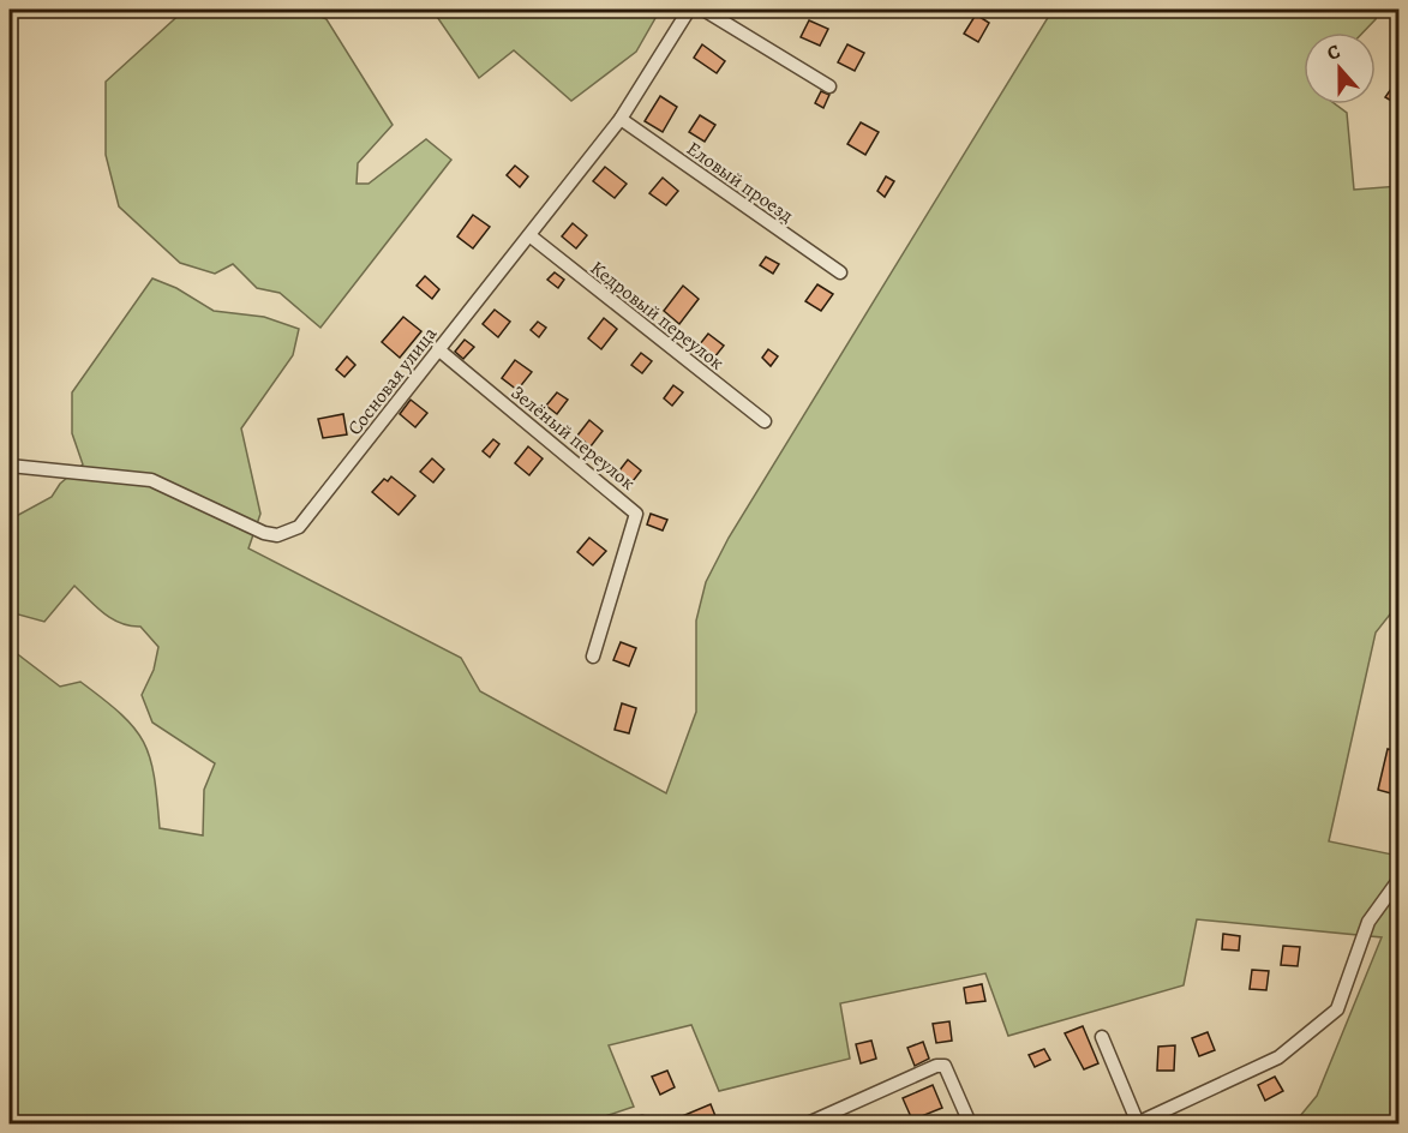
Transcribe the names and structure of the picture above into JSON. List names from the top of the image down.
{
  "streets": {
    "street": [
      "Еловый проезд",
      "Кедровый переулок",
      "Сосновая улица",
      "Зелёный переулок"
    ]
  },
  "crossings": [
    ["Еловый проезд", "Сосновая улица"],
    ["Кедровый переулок", "Сосновая улица"],
    ["Сосновая улица", "Зелёный переулок"]
  ],
  "north": "top"
}
